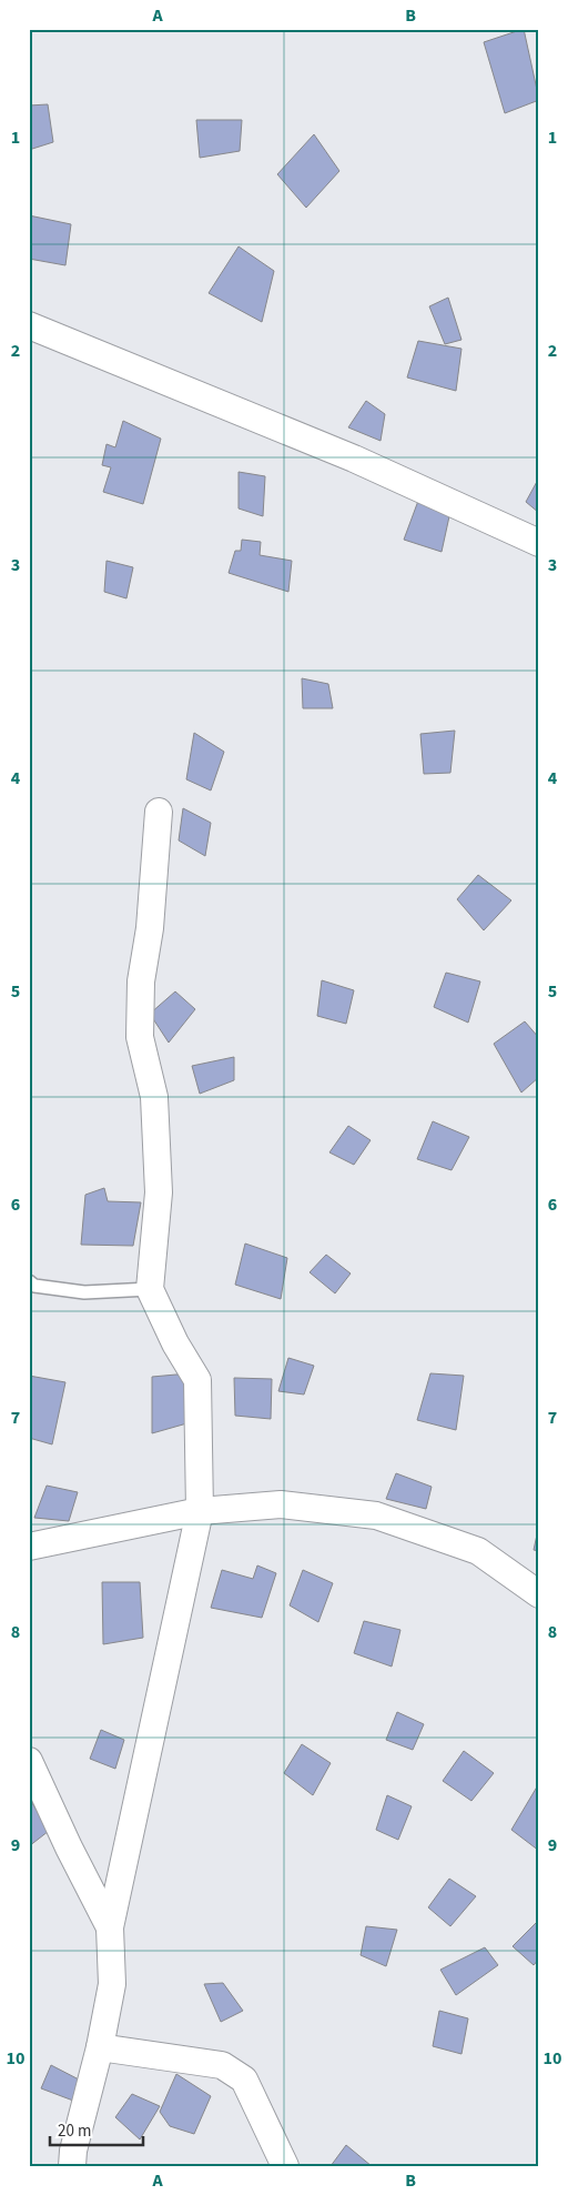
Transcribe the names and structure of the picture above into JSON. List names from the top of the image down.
{
  "scale_bar": "20 m",
  "grid": {
    "columns": ["A", "B"],
    "rows": [
      "1",
      "2",
      "3",
      "4",
      "5",
      "6",
      "7",
      "8",
      "9",
      "10"
    ]
  }
}
